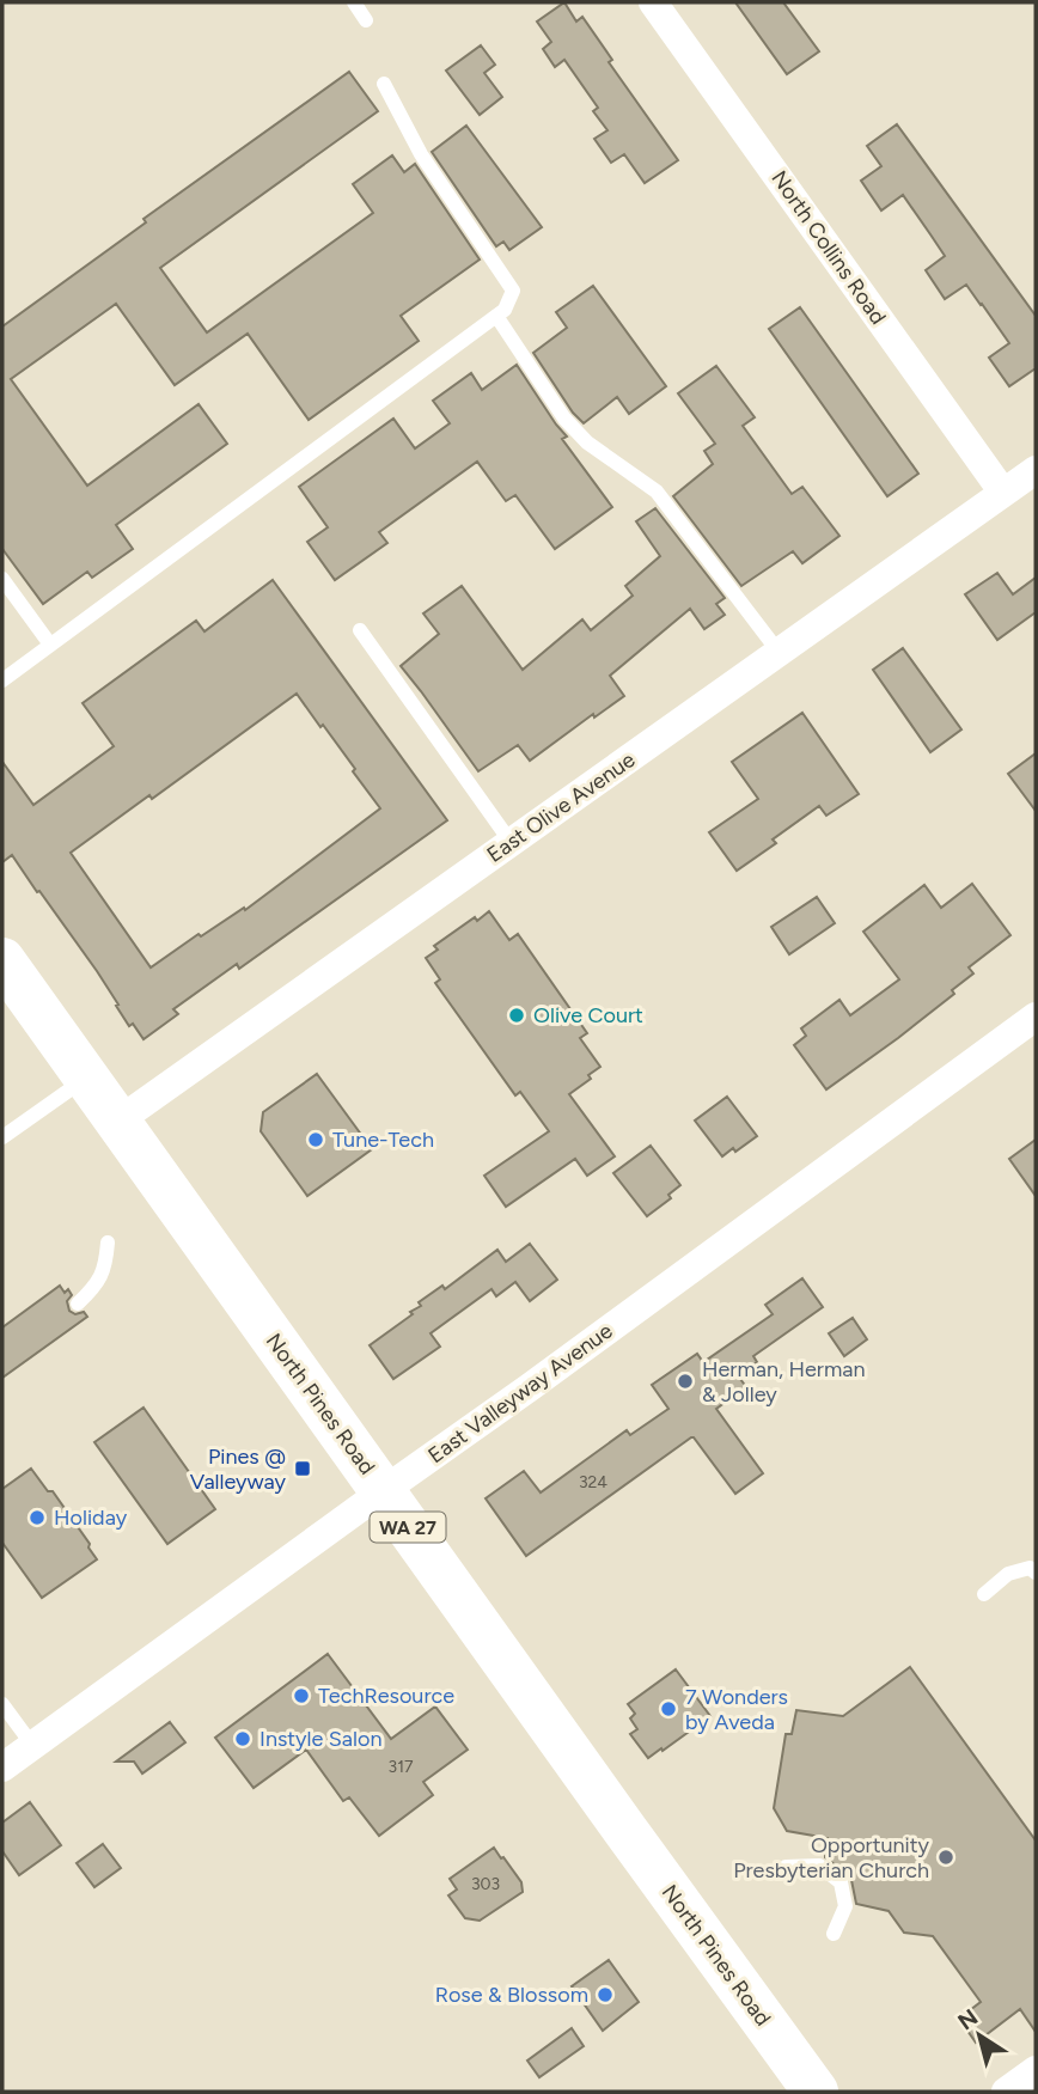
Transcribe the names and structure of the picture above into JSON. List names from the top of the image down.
{
  "streets": {
    "main road": ["North Pines Road", "WA 27"],
    "street": ["North Collins Road", "East Olive Avenue", "East Valleyway Avenue"]
  },
  "crossings": [
    ["North Collins Road", "East Olive Avenue"],
    ["East Olive Avenue", "North Pines Road"],
    ["East Valleyway Avenue", "North Pines Road"]
  ],
  "places": {
    "other": [
      "Olive Court",
      "Tune-Tech",
      "Herman, Herman & Jolley",
      "Holiday",
      "TechResource",
      "7 Wonders by Aveda",
      "Instyle Salon",
      "Opportunity Presbyterian Church",
      "Rose & Blossom"
    ],
    "transit": ["Pines @ Valleyway"]
  },
  "house_numbers": ["324", "317", "303"],
  "north": "top left"
}
